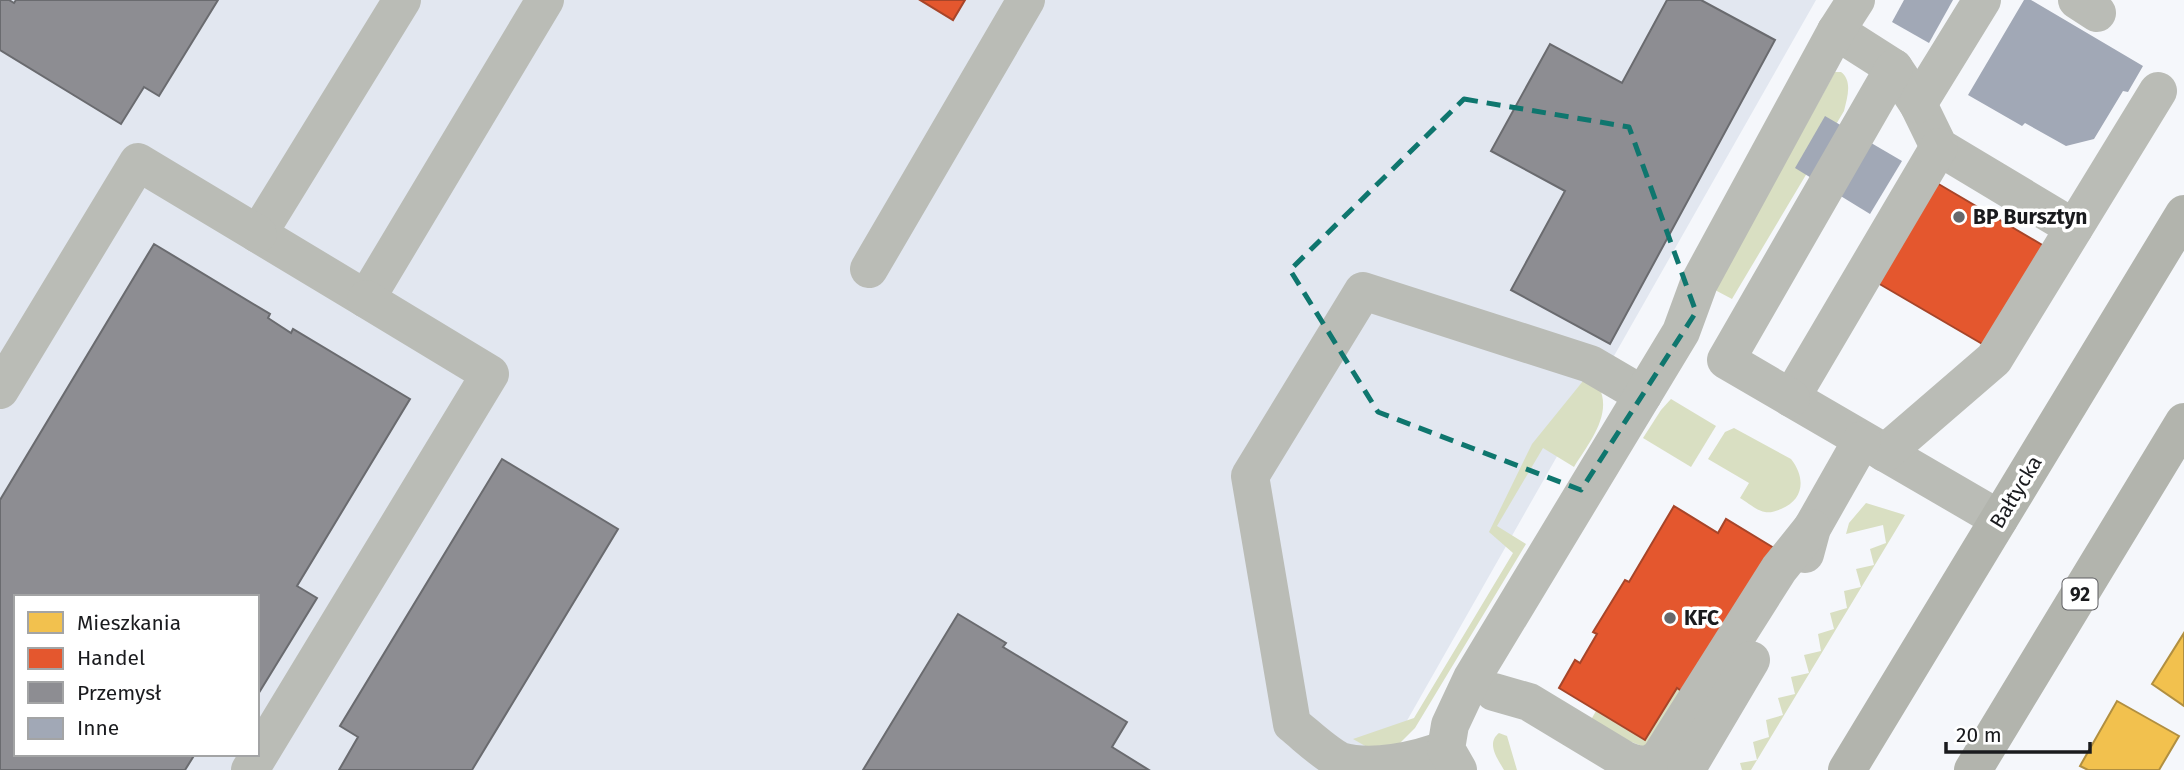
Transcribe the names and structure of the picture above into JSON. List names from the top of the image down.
{
  "streets": {
    "main road": ["Bałtycka", "92"]
  },
  "places": ["BP Bursztyn", "KFC"],
  "legend": [
    "Mieszkania",
    "Handel",
    "Przemysł",
    "Inne"
  ],
  "scale_bar": "20 m"
}
